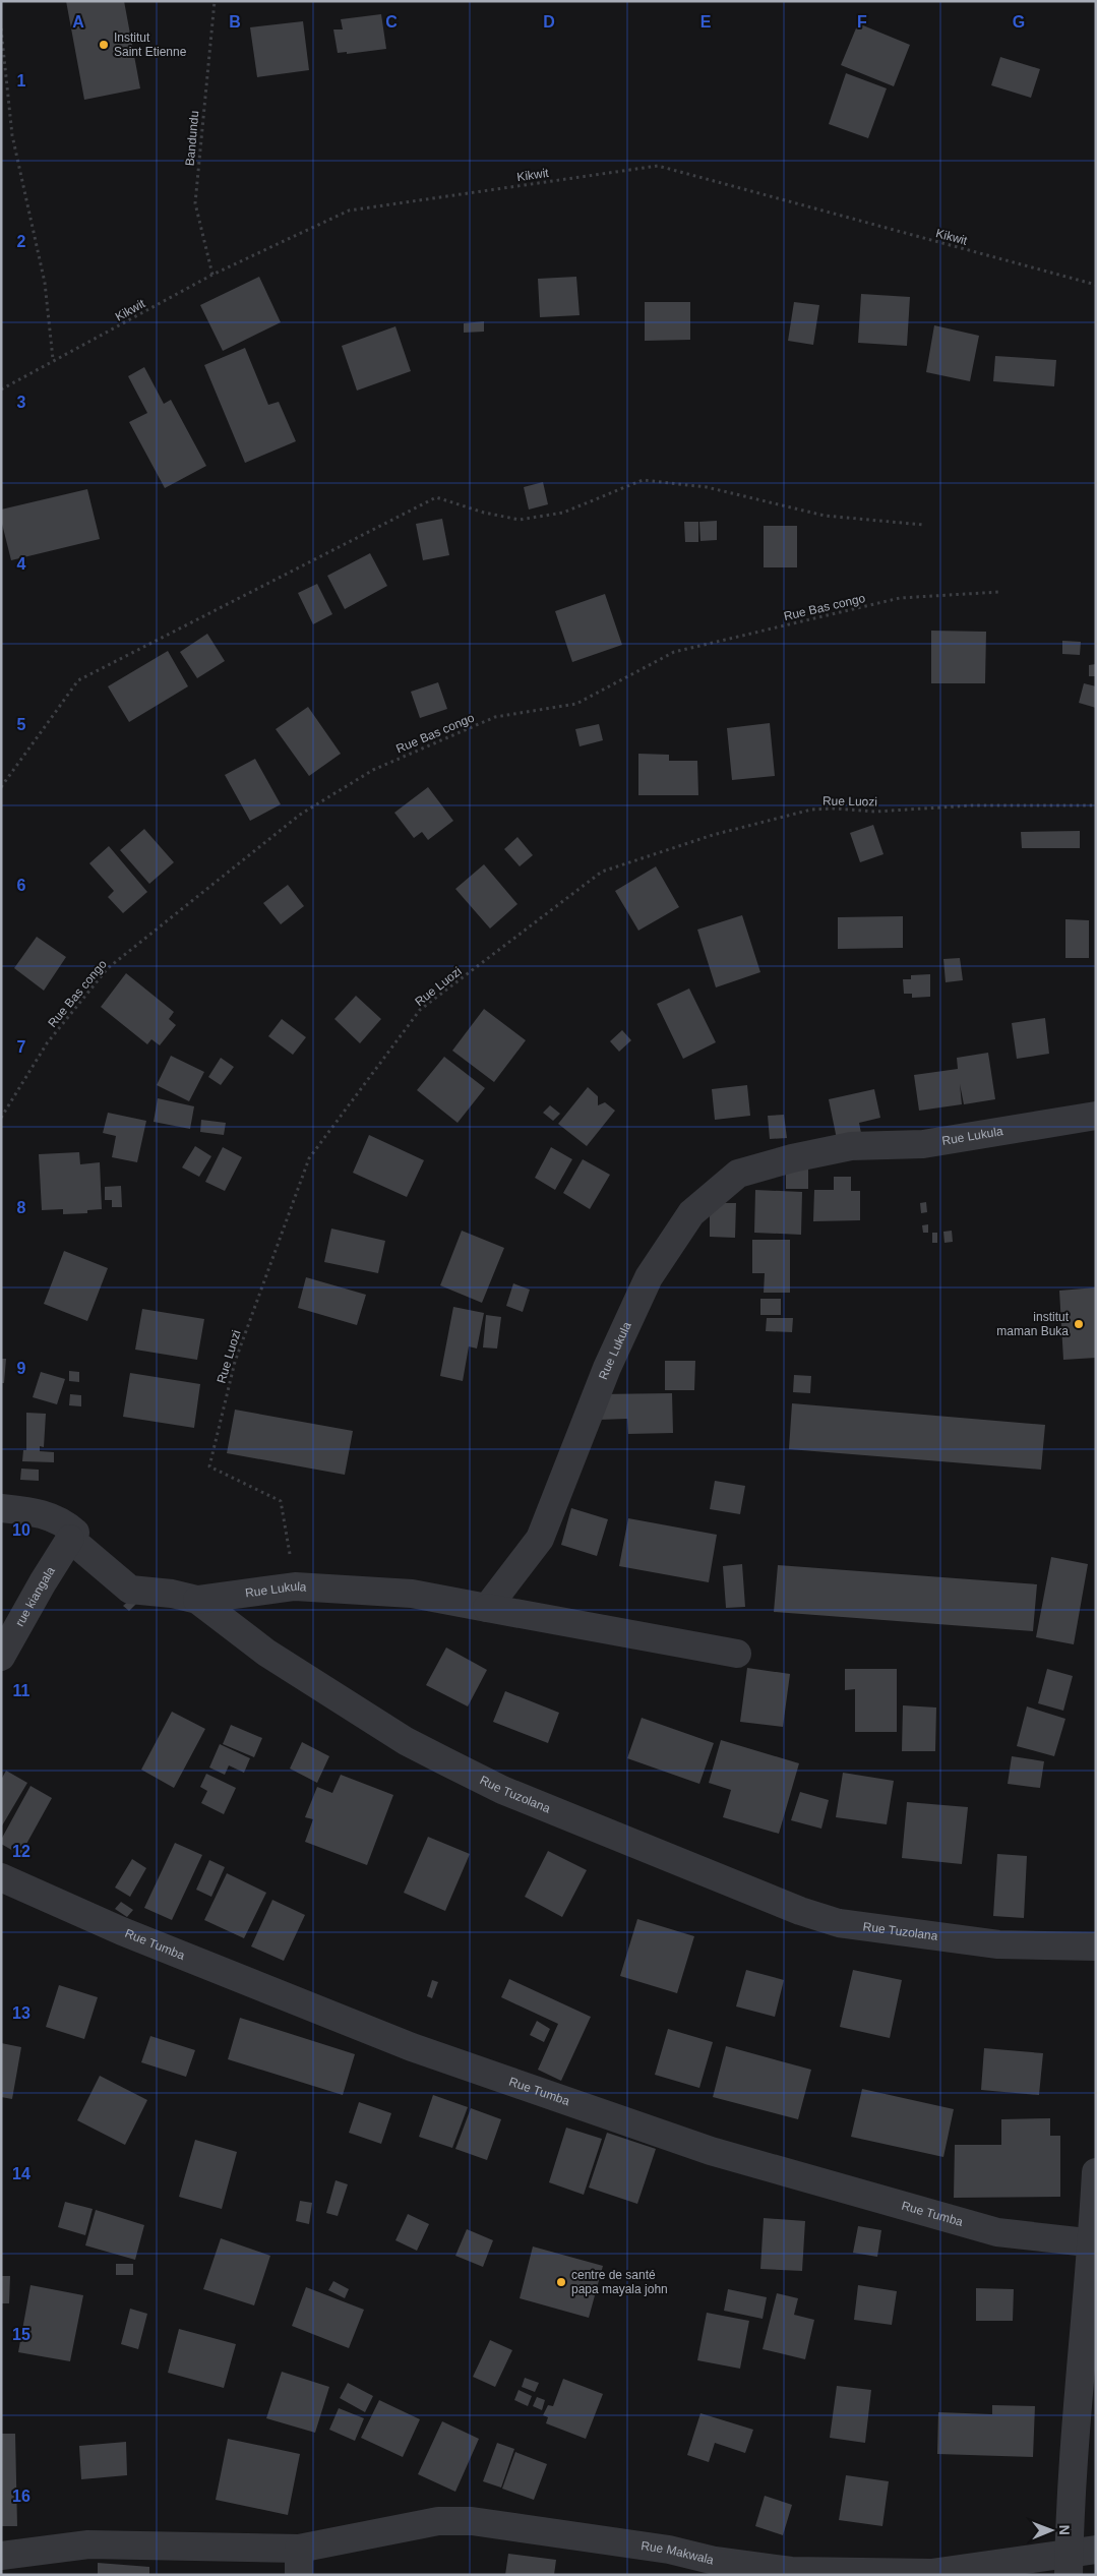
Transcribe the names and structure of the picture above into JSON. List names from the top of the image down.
{
  "streets": {
    "street": [
      "Rue Lukula",
      "rue kiangala",
      "Rue Tuzolana",
      "Rue Tumba",
      "Rue Makwala"
    ],
    "path": [
      "Bandundu",
      "Kikwit",
      "Rue Bas congo",
      "Rue Luozi"
    ]
  },
  "crossings": [
    ["Bandundu", "Kikwit"],
    ["Rue Luozi", "Rue Lukula"],
    ["Rue Lukula", "Rue Tuzolana"],
    ["rue kiangala", "Rue Tuzolana"]
  ],
  "places": ["Institut Saint Etienne", "institut maman Buka", "centre de santé papa mayala john"],
  "north": "right",
  "grid": {
    "columns": [
      "A",
      "B",
      "C",
      "D",
      "E",
      "F",
      "G"
    ],
    "rows": [
      "1",
      "2",
      "3",
      "4",
      "5",
      "6",
      "7",
      "8",
      "9",
      "10",
      "11",
      "12",
      "13",
      "14",
      "15",
      "16"
    ]
  }
}
